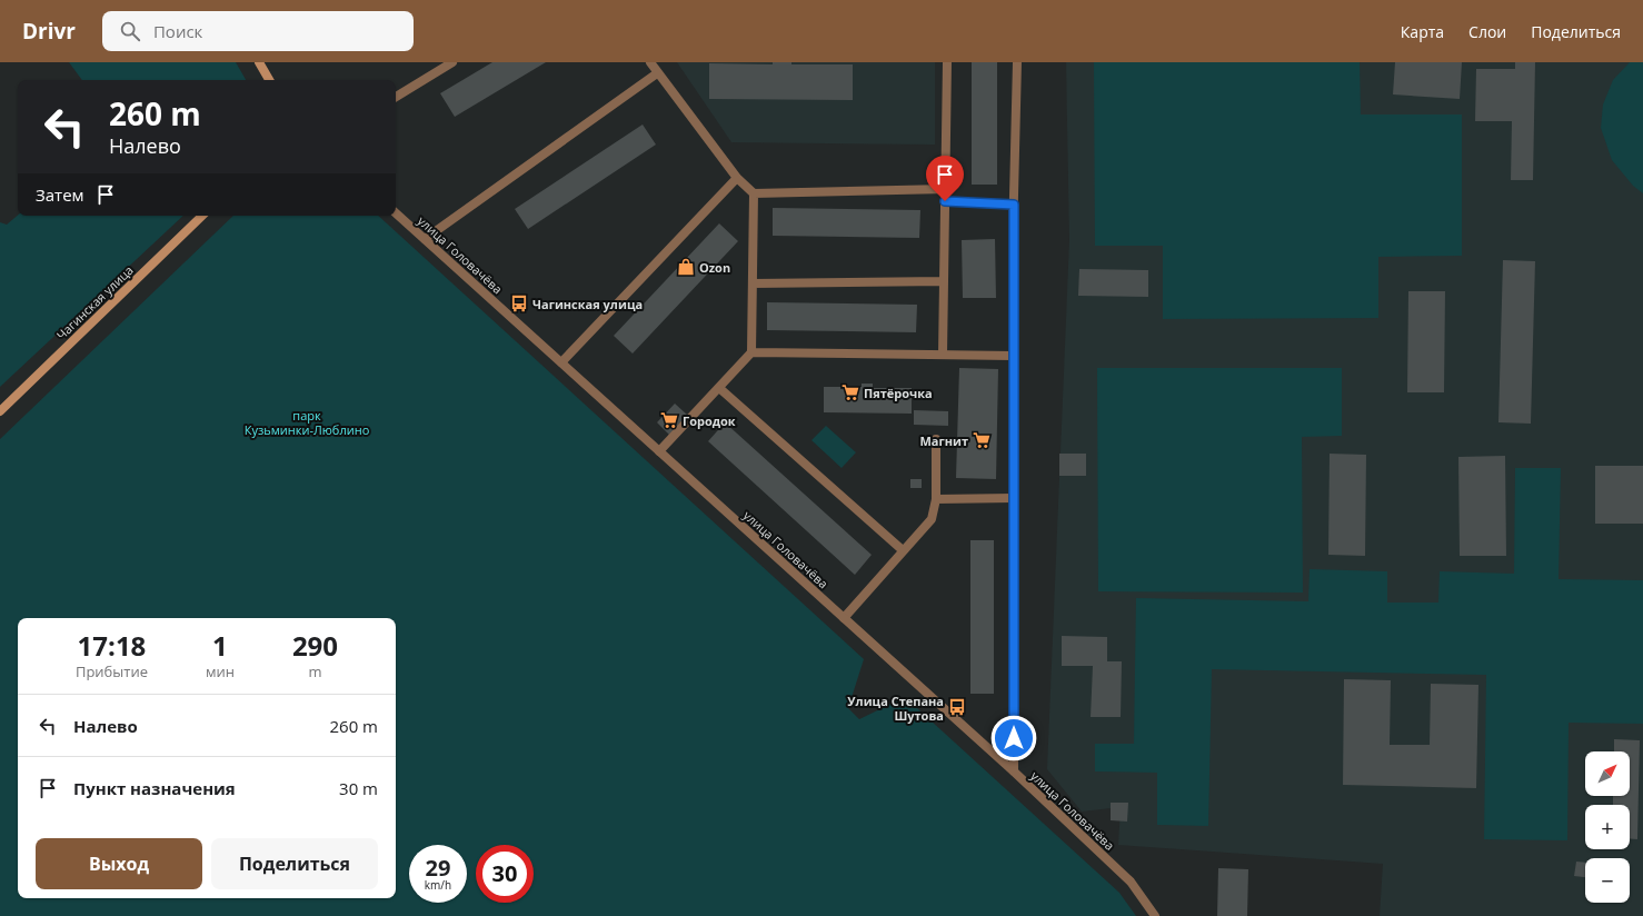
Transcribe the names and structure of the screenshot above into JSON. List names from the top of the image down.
{
  "streets": {
    "street": ["улица Головачёва", "Чагинская улица"]
  },
  "parks": ["парк Кузьминки-Люблино"],
  "places": {
    "shop": ["Ozon"],
    "bus stop": ["Чагинская улица", "Улица Степана Шутова"],
    "supermarket": ["Пятёрочка", "Городок", "Магнит"]
  },
  "north": "top right",
  "page": {
    "header": "Drivr",
    "search": "Поиск",
    "nav": ["Карта", "Слои", "Поделиться"],
    "turn": ["260 m", "Налево"],
    "then": "Затем",
    "eta": [
      "17:18",
      "Прибытие",
      "1",
      "мин",
      "290",
      "m"
    ],
    "list": [
      {
        "name": "Налево",
        "value": "260 m"
      },
      {
        "name": "Пункт назначения",
        "value": "30 m"
      }
    ],
    "map_buttons": ["+", "−"],
    "buttons": ["Выход", "Поделиться"],
    "speed": "29 km/h",
    "limit": "30"
  }
}
